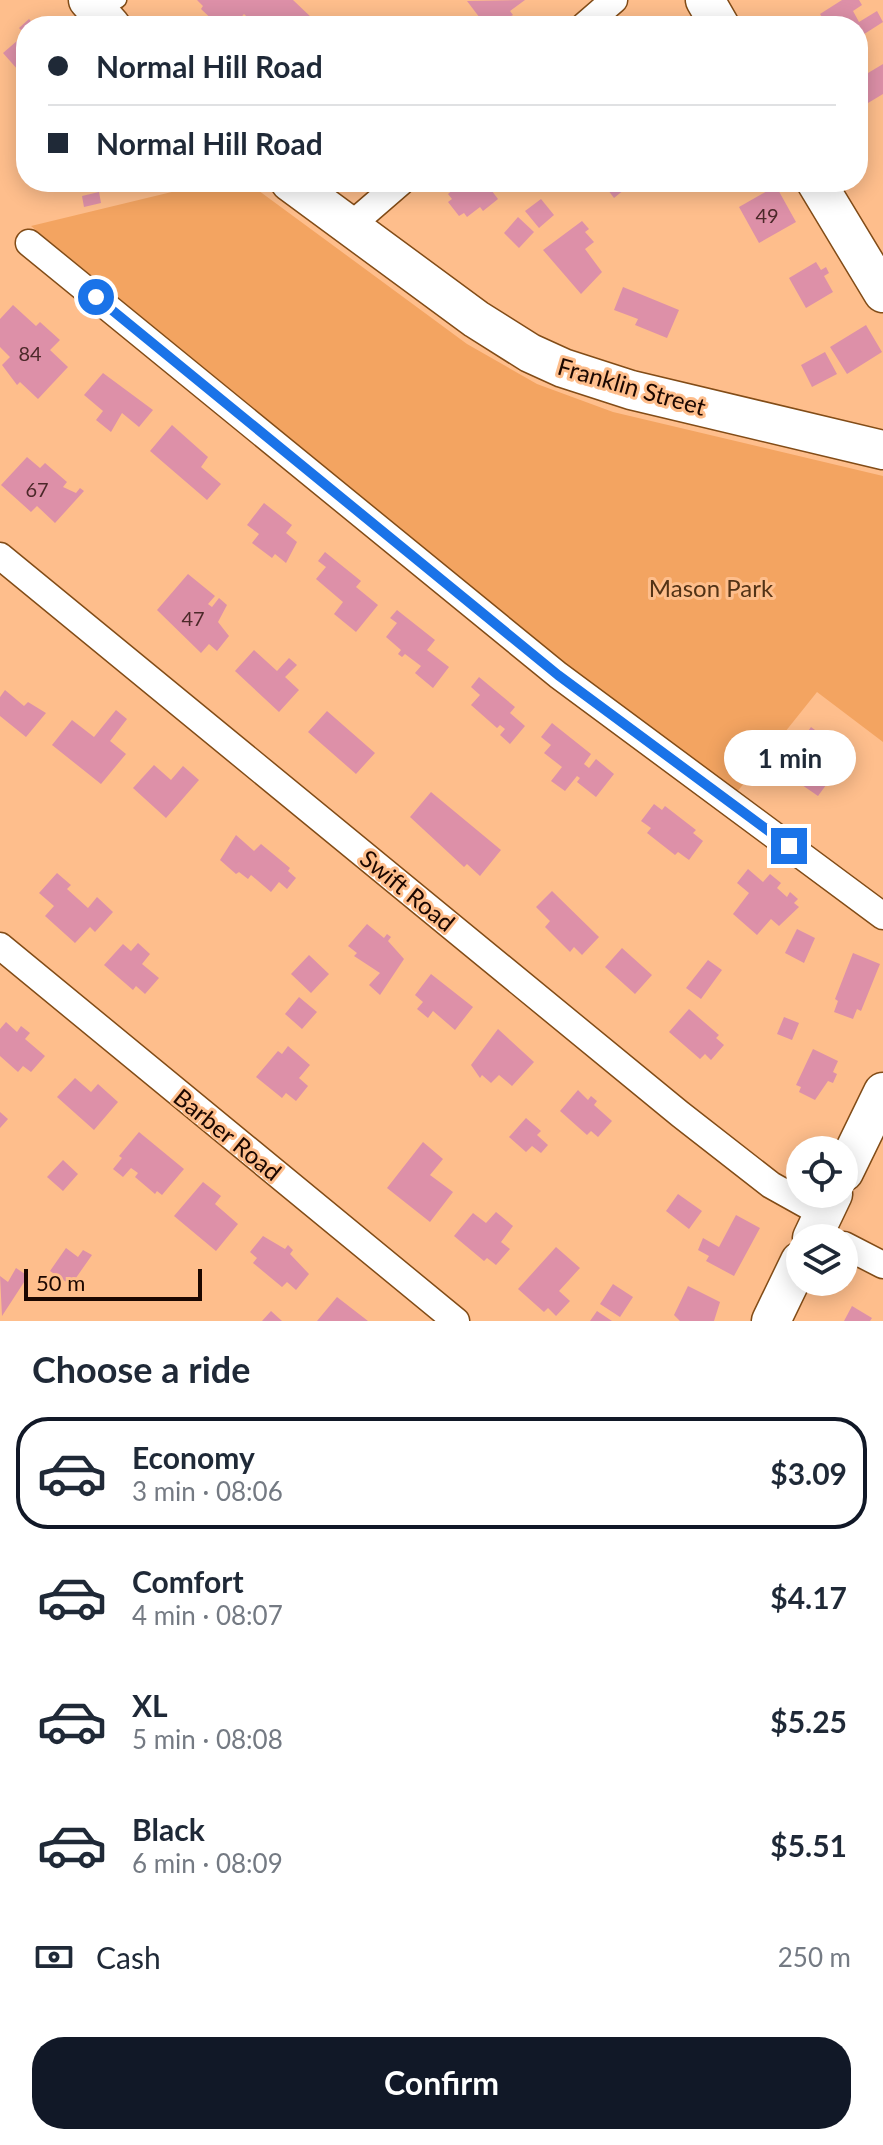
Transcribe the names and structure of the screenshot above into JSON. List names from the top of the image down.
{
  "streets": {
    "street": ["Franklin Street", "Swift Road", "Barber Road"]
  },
  "parks": ["Mason Park"],
  "house_numbers": [
    "49",
    "84",
    "67",
    "47"
  ],
  "scale_bar": "50 m",
  "page": {
    "banner": ["Normal Hill Road", "Normal Hill Road"],
    "bubble": "1 min",
    "scale": "50 m",
    "heading": "Choose a ride",
    "list": [
      {
        "name": "Economy",
        "note": "3 min · 08:06",
        "value": "$3.09"
      },
      {
        "name": "Comfort",
        "note": "4 min · 08:07",
        "value": "$4.17"
      },
      {
        "name": "XL",
        "note": "5 min · 08:08",
        "value": "$5.25"
      },
      {
        "name": "Black",
        "note": "6 min · 08:09",
        "value": "$5.51"
      }
    ],
    "pay": ["Cash", "250 m"],
    "buttons": "Confirm"
  }
}
